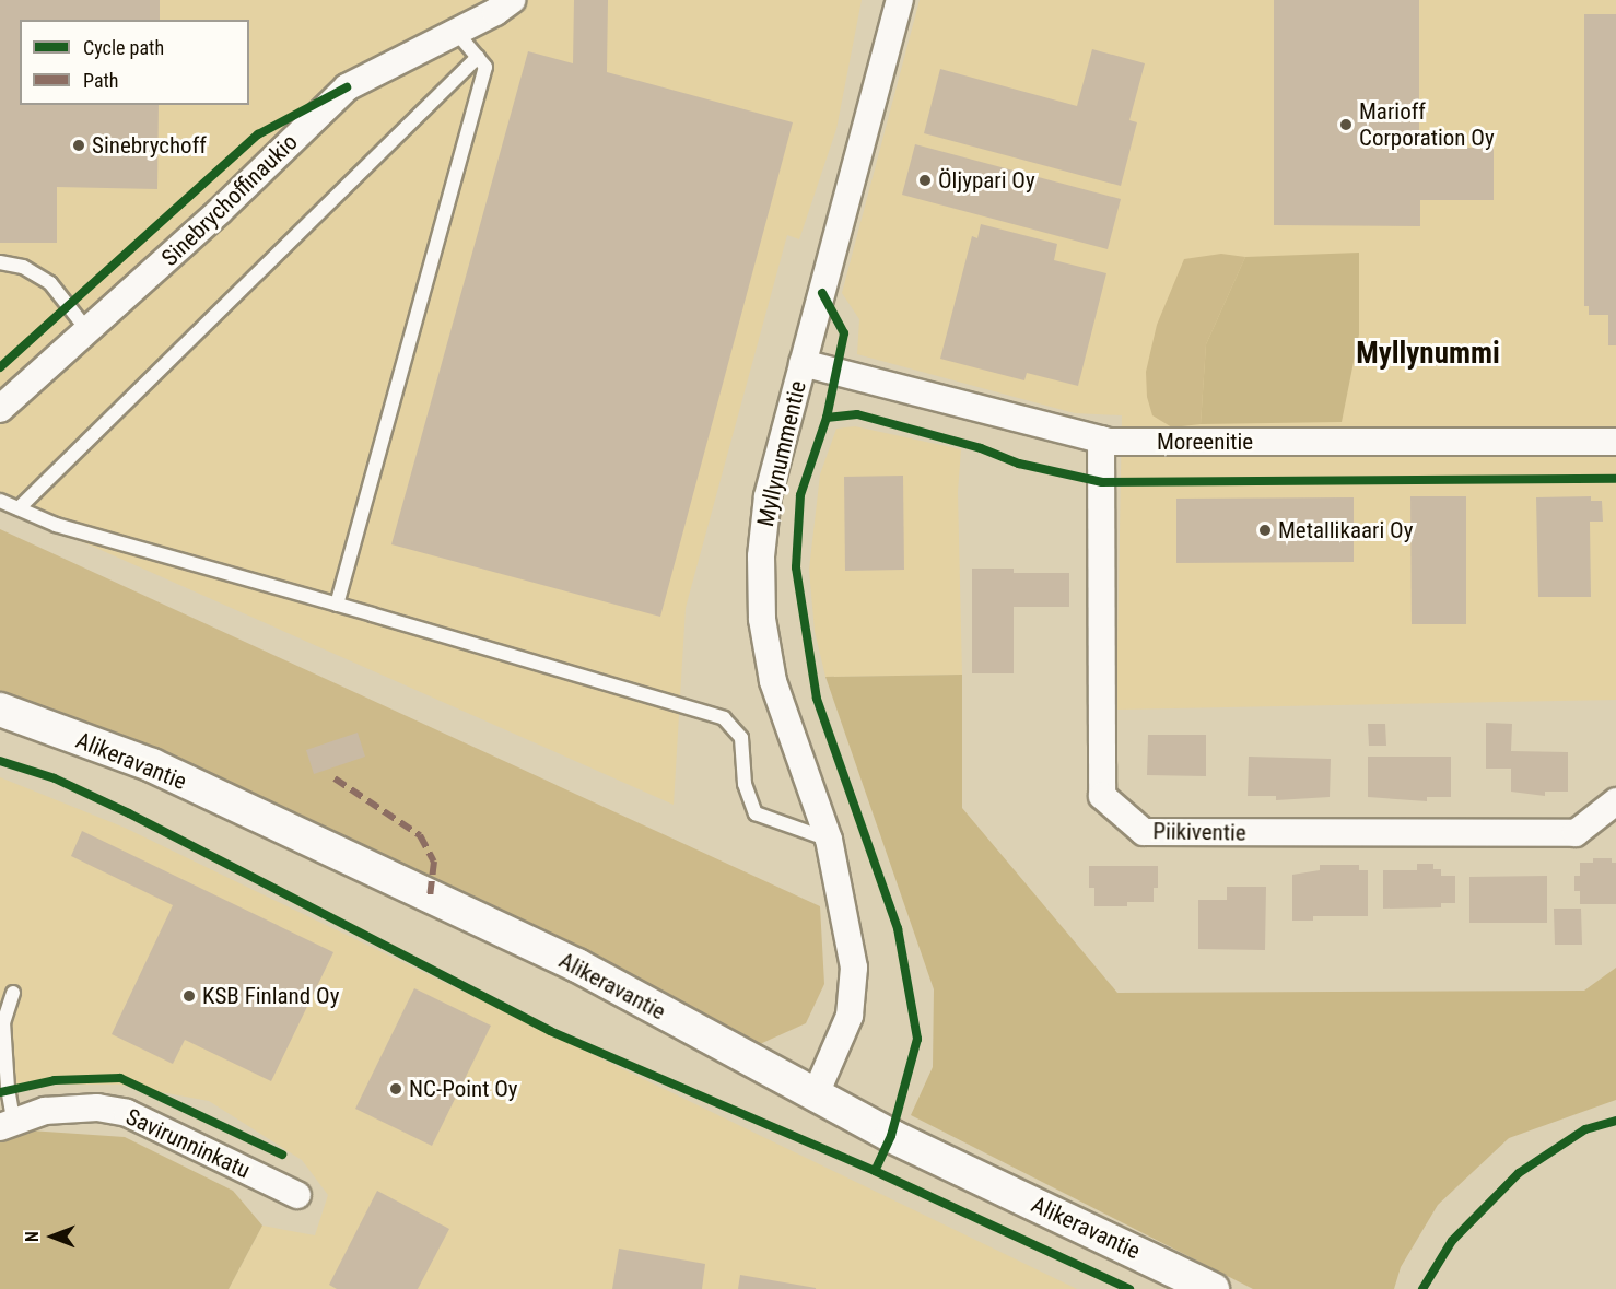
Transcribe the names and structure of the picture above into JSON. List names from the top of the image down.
{
  "streets": {
    "street": [
      "Sinebrychoffinaukio",
      "Moreenitie",
      "Myllynummentie",
      "Alikeravantie",
      "Piikiventie",
      "Savirunninkatu"
    ]
  },
  "crossings": [
    ["Moreenitie", "Myllynummentie"],
    ["Moreenitie", "Piikiventie"],
    ["Myllynummentie", "Alikeravantie"]
  ],
  "districts": ["Myllynummi"],
  "places": [
    "Marioff Corporation Oy",
    "Sinebrychoff",
    "Öljypari Oy",
    "Metallikaari Oy",
    "KSB Finland Oy",
    "NC-Point Oy"
  ],
  "legend": ["Cycle path", "Path"],
  "north": "left"
}
